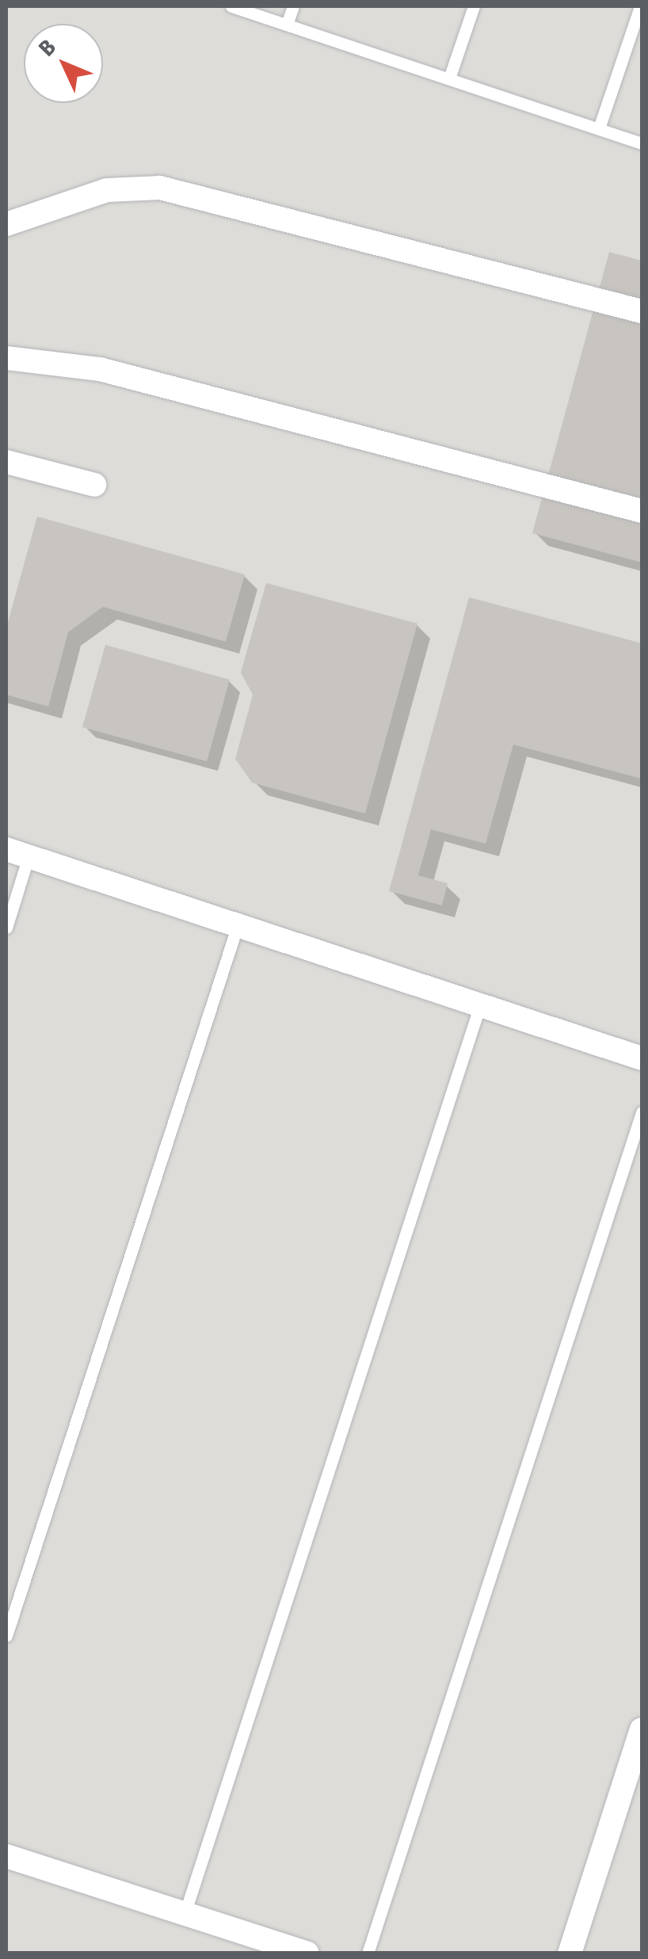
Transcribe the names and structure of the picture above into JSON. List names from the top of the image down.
{
  "north": "top left"
}
